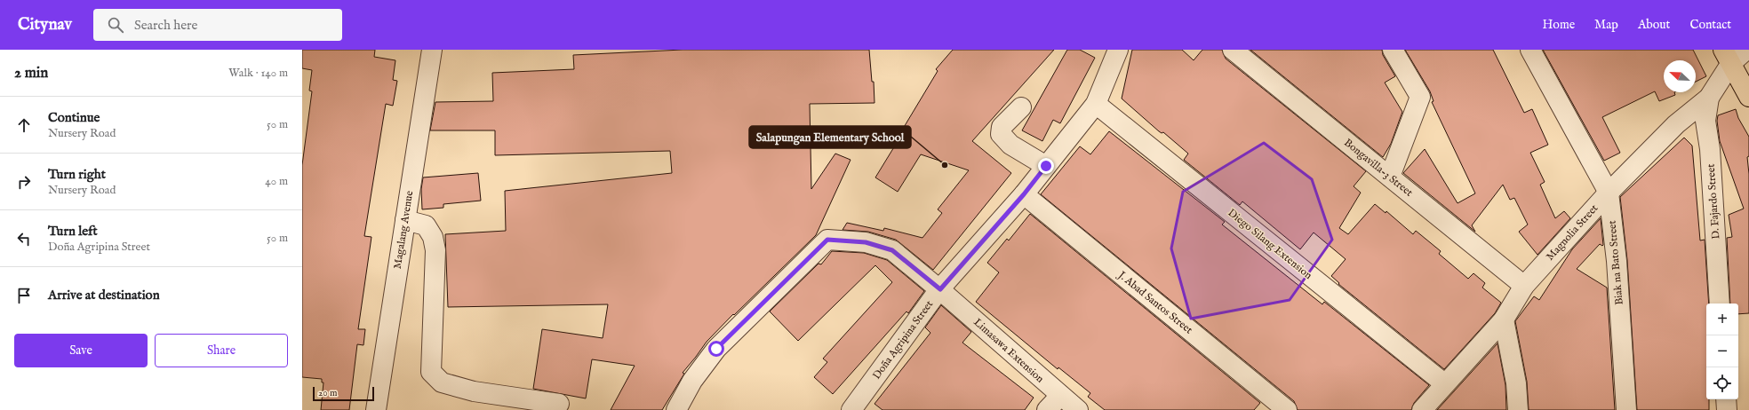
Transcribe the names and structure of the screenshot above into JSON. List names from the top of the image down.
{
  "streets": {
    "street": [
      "Bongavilla-3 Street",
      "D. Fajardo Street",
      "Magalang Avenue",
      "Magnolia Street",
      "Diego Silang Extension",
      "Biak na Bato Street",
      "J. Abad Santos Street",
      "Doña Agripina Street",
      "Limasawa Extension"
    ]
  },
  "crossings": [
    ["Bongavilla-3 Street", "Magnolia Street"],
    ["D. Fajardo Street", "Magnolia Street"],
    ["Magnolia Street", "Diego Silang Extension"],
    ["Magnolia Street", "Biak na Bato Street"],
    ["Diego Silang Extension", "Doña Agripina Street"],
    ["J. Abad Santos Street", "Doña Agripina Street"],
    ["Doña Agripina Street", "Limasawa Extension"]
  ],
  "places": ["Salapungan Elementary School"],
  "scale_bar": "20 m",
  "north": "top left",
  "page": {
    "header": "Citynav",
    "search": "Search here",
    "nav": [
      "Home",
      "Map",
      "About",
      "Contact"
    ],
    "heading": ["2 min", "Walk · 140 m"],
    "list": [
      ["Continue", "Nursery Road", "50 m"],
      ["Turn right", "Nursery Road", "40 m"],
      ["Turn left", "Doña Agripina Street", "50 m"],
      "Arrive at destination"
    ],
    "map_buttons": ["+", "−"],
    "buttons": ["Save", "Share"],
    "scale": "20 m"
  }
}
